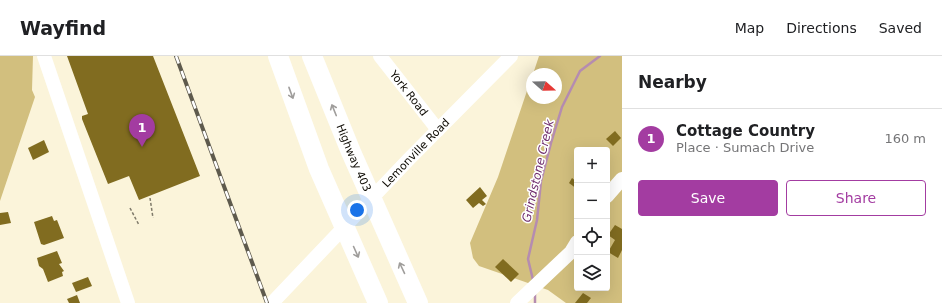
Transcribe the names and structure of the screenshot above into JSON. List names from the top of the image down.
{
  "streets": {
    "highway": ["Highway 403"],
    "street": ["York Road", "Lemonville Road"]
  },
  "crossings": [
    ["York Road", "Lemonville Road"]
  ],
  "water": ["Grindstone Creek"],
  "north": "right",
  "page": {
    "header": "Wayfind",
    "nav": ["Map", "Directions", "Saved"],
    "heading": "Nearby",
    "list": [
      {
        "mark": "1",
        "name": "Cottage Country",
        "note": "Place · Sumach Drive",
        "value": "160 m"
      }
    ],
    "pins": "1",
    "map_buttons": ["+", "−"],
    "buttons": ["Save", "Share"]
  }
}
